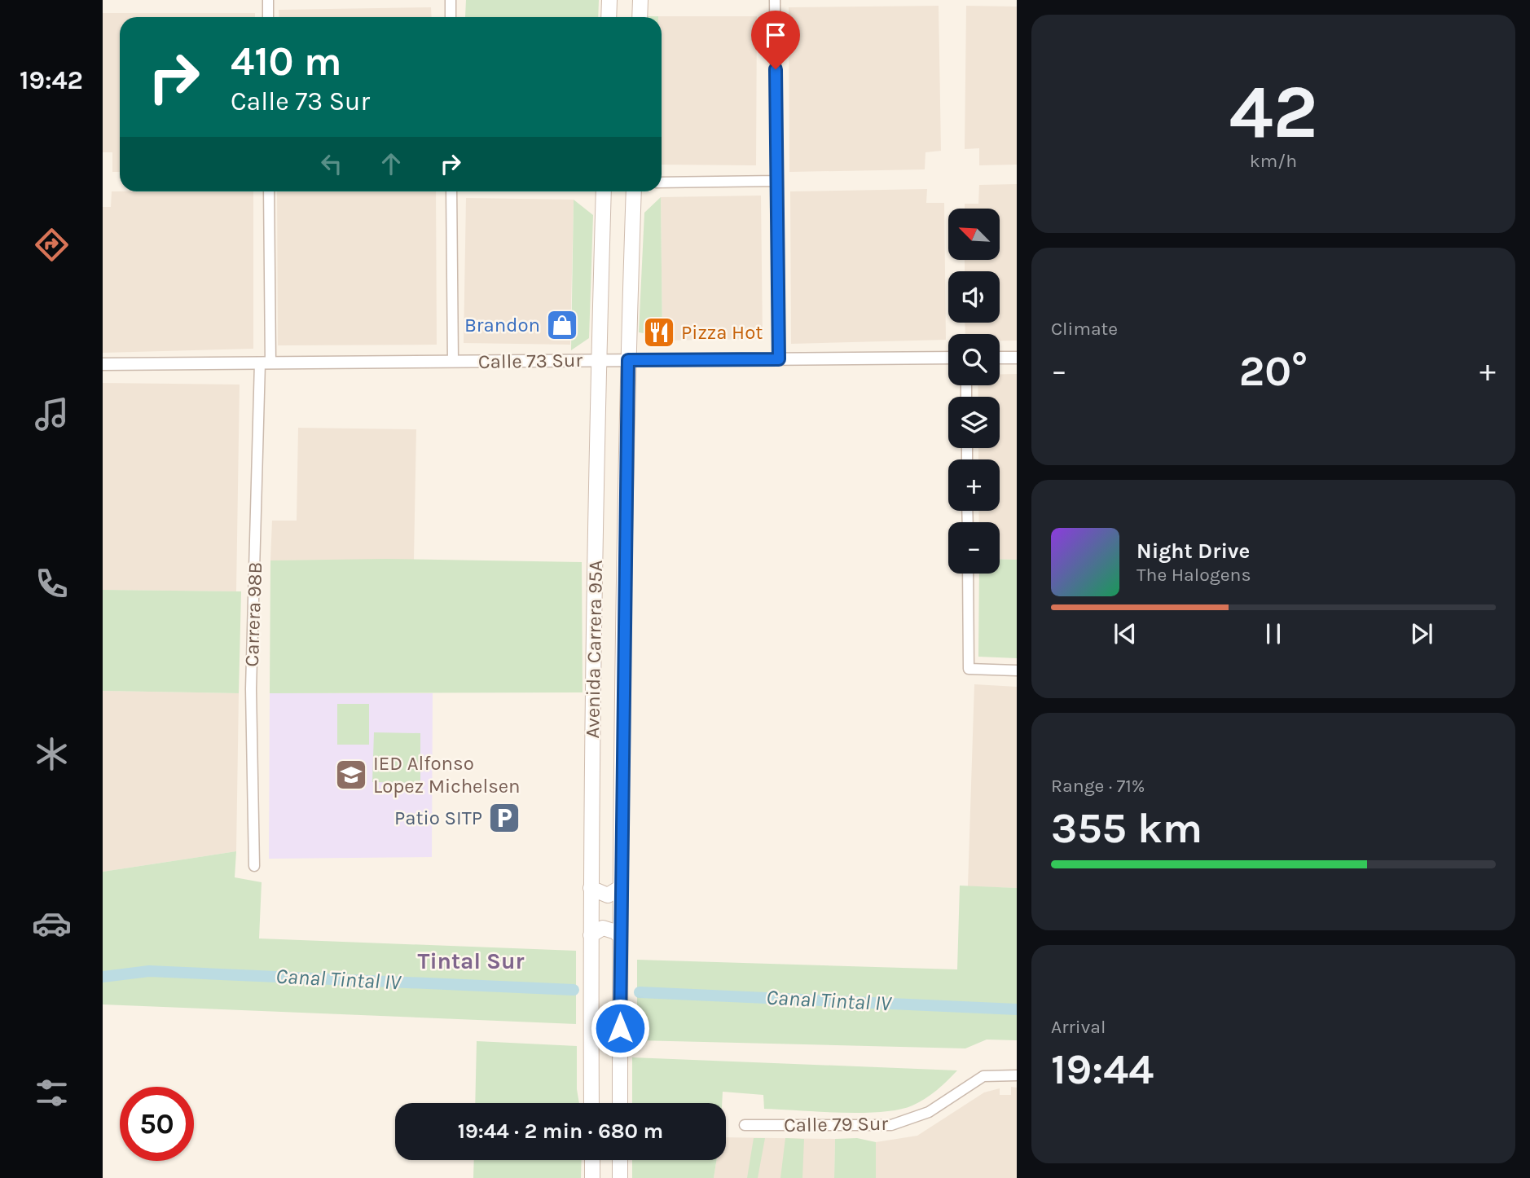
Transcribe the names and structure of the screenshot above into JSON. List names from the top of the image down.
{
  "streets": {
    "main road": ["Avenida Carrera 95A"],
    "street": ["Calle 73 Sur", "Carrera 98B", "Calle 79 Sur"]
  },
  "crossings": [
    ["Calle 73 Sur", "Carrera 98B"],
    ["Calle 73 Sur", "Avenida Carrera 95A"]
  ],
  "districts": ["Tintal Sur"],
  "water": ["Canal Tintal IV"],
  "places": {
    "shop": ["Brandon"],
    "restaurant": ["Pizza Hot"],
    "school or university": ["IED Alfonso Lopez Michelsen"],
    "parking": ["Patio SITP"]
  },
  "north": "top left",
  "page": {
    "tabs": "19:42",
    "tile": [
      ["42", "km/h"],
      "Climate",
      ["Range · 71%", "355 km"],
      ["Arrival", "19:44"]
    ],
    "turn": ["410 m", "Calle 73 Sur"],
    "map_buttons": ["+", "−"],
    "heat": ["−", "20°", "+"],
    "song": ["Night Drive", "The Halogens"],
    "limit": "50",
    "trip": "19:44 · 2 min · 680 m"
  }
}
